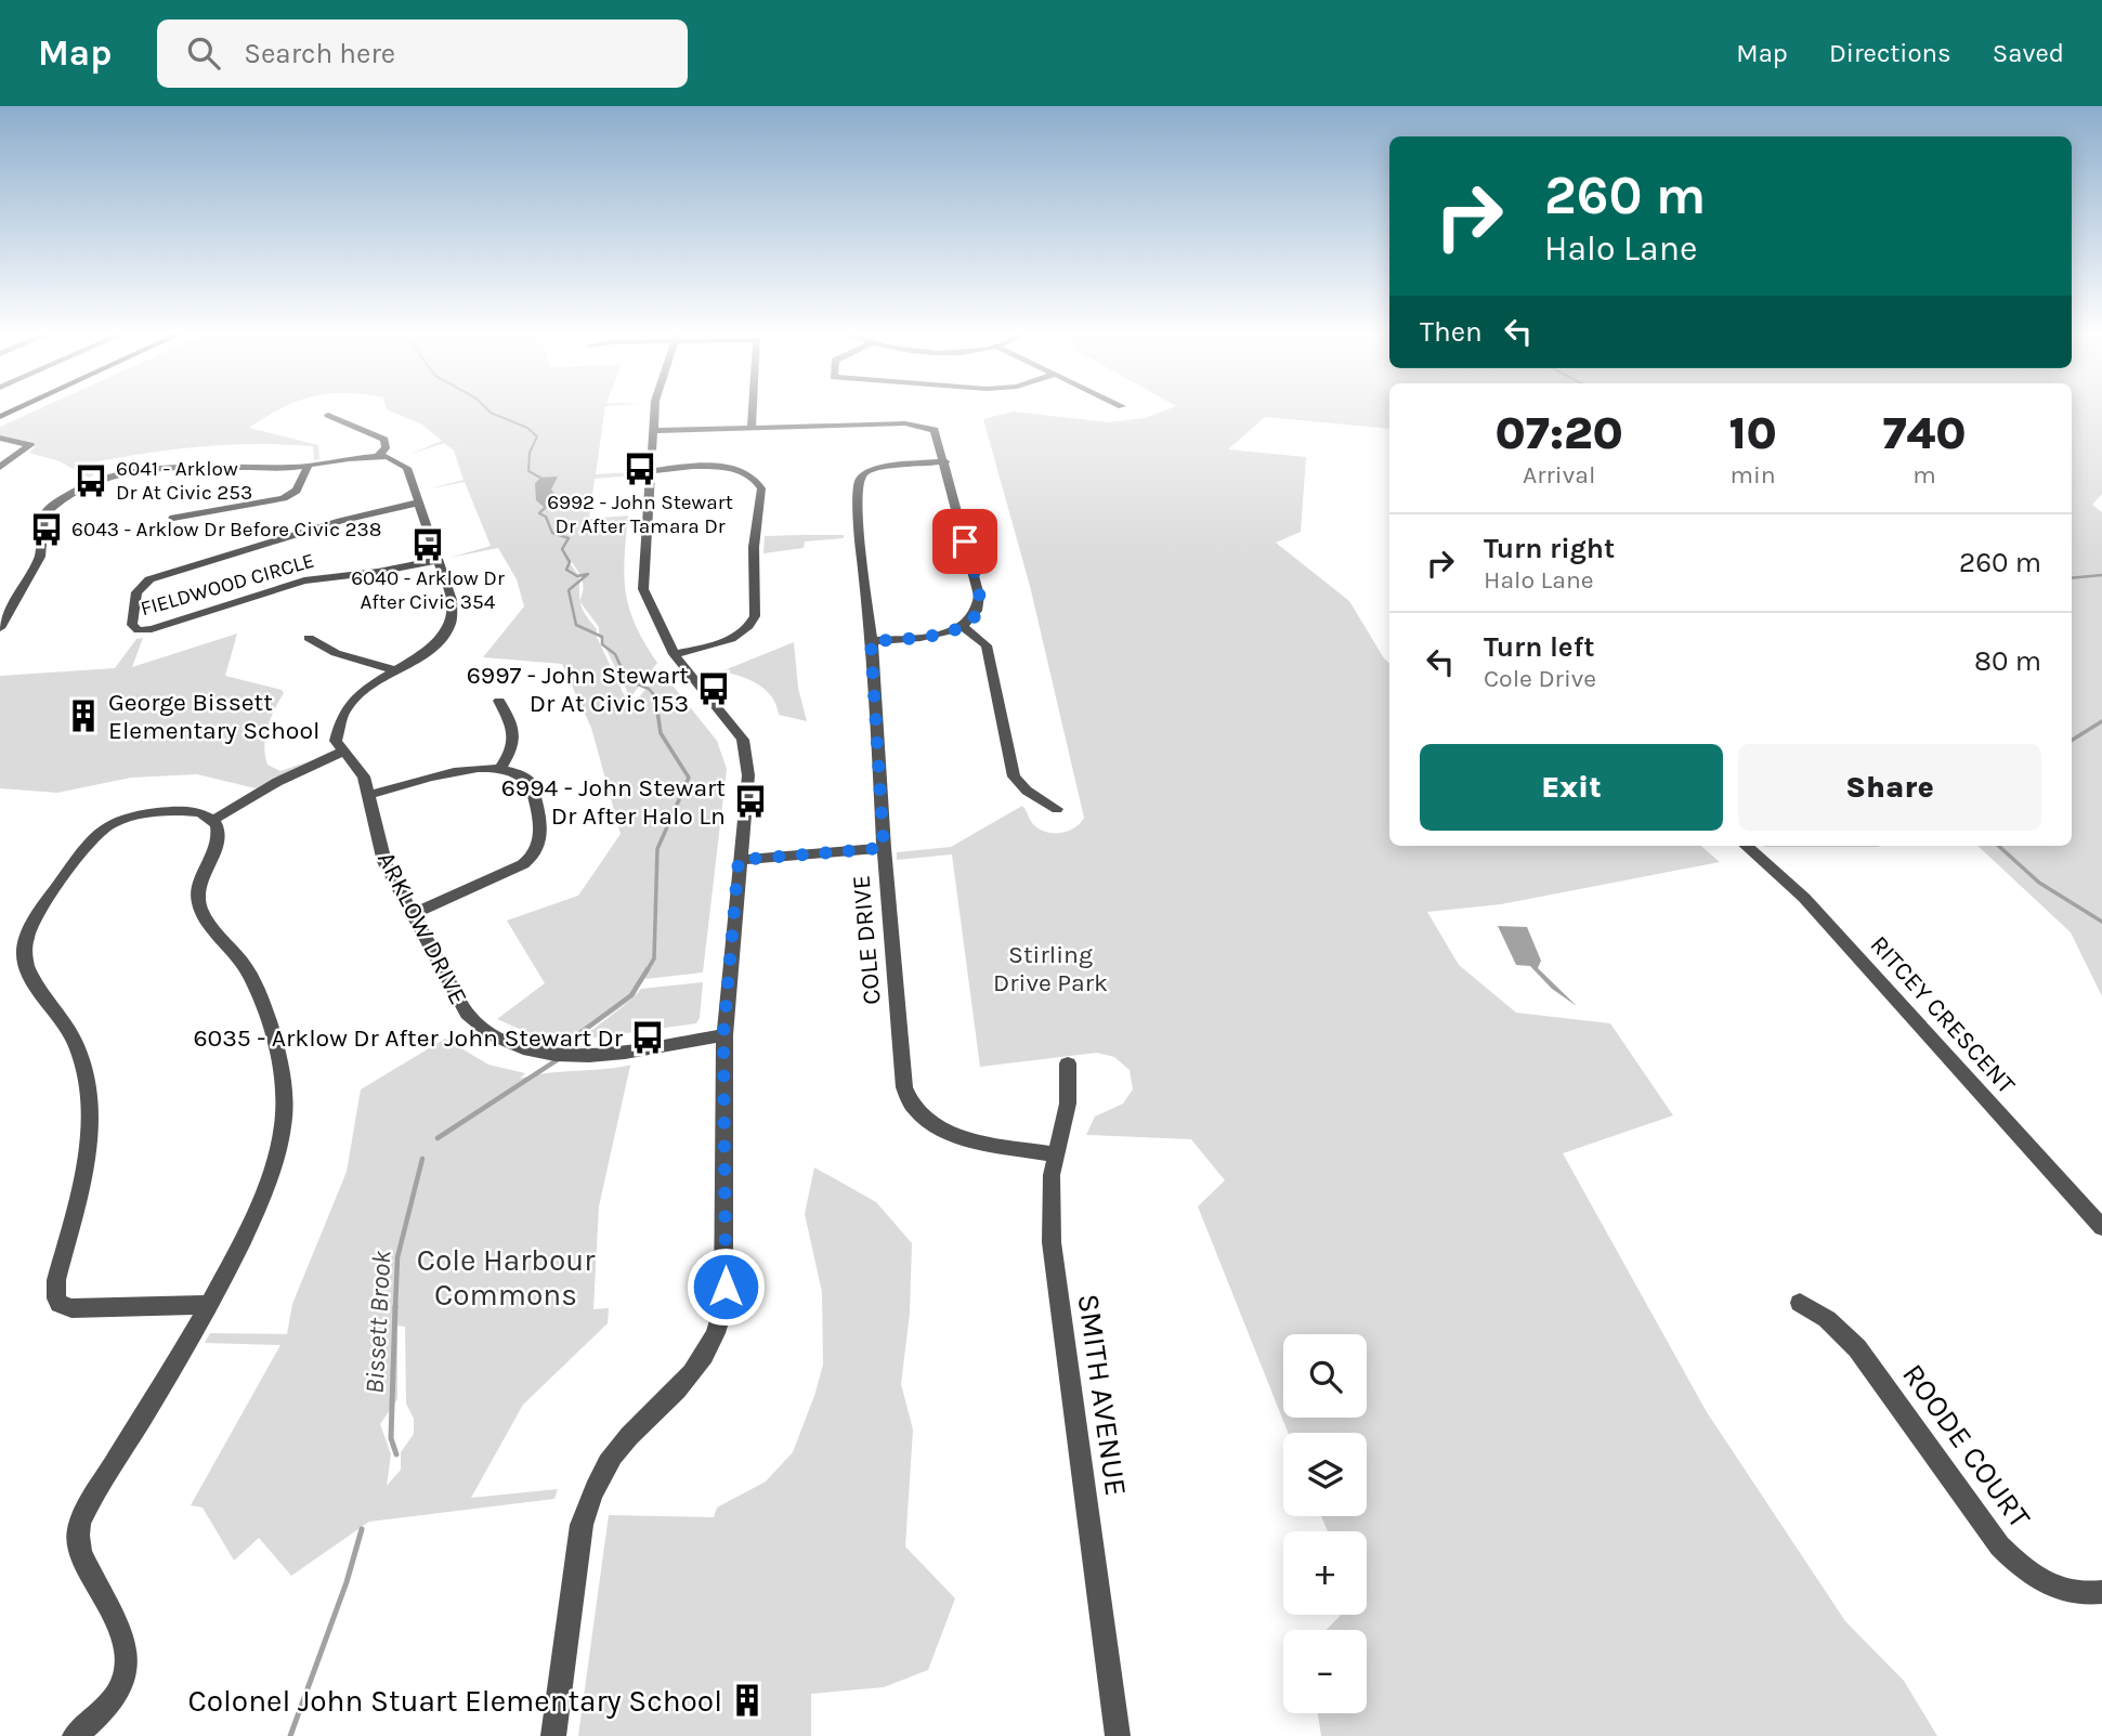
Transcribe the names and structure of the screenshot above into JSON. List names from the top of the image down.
{
  "streets": {
    "street": [
      "FIELDWOOD CIRCLE",
      "ARKLOW DRIVE",
      "COLE DRIVE",
      "RITCEY CRESCENT",
      "SMITH AVENUE",
      "ROODE COURT"
    ]
  },
  "crossings": [
    ["FIELDWOOD CIRCLE", "ARKLOW DRIVE"],
    ["COLE DRIVE", "SMITH AVENUE"]
  ],
  "water": ["Bissett Brook"],
  "parks": ["Stirling Drive Park", "Cole Harbour Commons"],
  "places": {
    "bus stop": [
      "6992 - John Stewart Dr After Tamara Dr",
      "6041 - Arklow Dr At Civic 253",
      "6043 - Arklow Dr Before Civic 238",
      "6040 - Arklow Dr After Civic 354",
      "6997 - John Stewart Dr At Civic 153",
      "6994 - John Stewart Dr After Halo Ln",
      "6035 - Arklow Dr After John Stewart Dr"
    ],
    "building": ["George Bissett Elementary School", "Colonel John Stuart Elementary School"]
  },
  "page": {
    "header": "Map",
    "search": "Search here",
    "nav": ["Map", "Directions", "Saved"],
    "turn": ["260 m", "Halo Lane"],
    "then": "Then",
    "eta": [
      "07:20",
      "Arrival",
      "10",
      "min",
      "740",
      "m"
    ],
    "list": [
      {
        "name": "Turn right",
        "note": "Halo Lane",
        "value": "260 m"
      },
      {
        "name": "Turn left",
        "note": "Cole Drive",
        "value": "80 m"
      }
    ],
    "buttons": ["Exit", "Share"],
    "map_buttons": ["+", "−"]
  }
}
